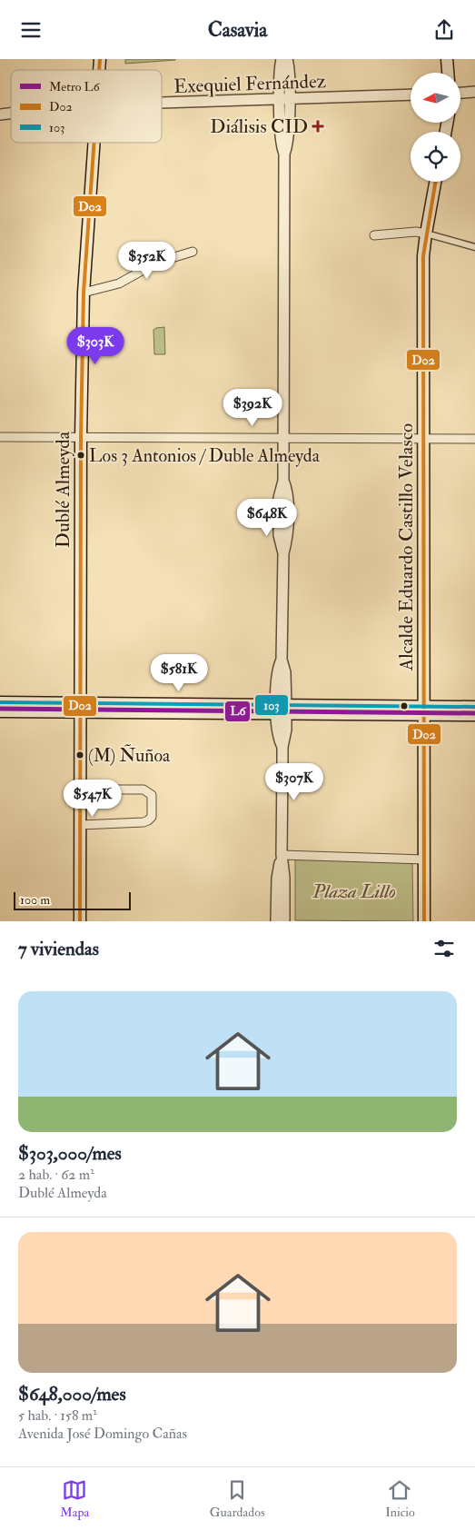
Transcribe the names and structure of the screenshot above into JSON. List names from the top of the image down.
{
  "streets": {
    "main road": ["Dublé Almeyda", "Alcalde Eduardo Castillo Velasco"],
    "street": ["Exequiel Fernández"]
  },
  "parks": ["Plaza Lillo"],
  "places": {
    "health": ["Diálisis CID"],
    "other": ["Los 3 Antonios / Duble Almeyda", "(M) Ñuñoa"]
  },
  "lines": ["transit line D02", "transit line 103", "metro line L6"],
  "legend": ["Metro L6", "D02", "103"],
  "scale_bar": "100 m",
  "north": "left",
  "page": {
    "header": "Casavia",
    "price": [
      "$352K",
      "$303K",
      "$392K",
      "$648K",
      "$581K",
      "$307K",
      "$547K"
    ],
    "scale": "100 m",
    "heading": "7 viviendas",
    "list": [
      {
        "name": "$303,000/mes",
        "note": "2 hab. · 62 m² · Dublé Almeyda"
      },
      {
        "name": "$648,000/mes",
        "note": "5 hab. · 158 m² · Avenida José Domingo Cañas"
      }
    ],
    "tabs": ["Mapa", "Guardados", "Inicio"]
  }
}
